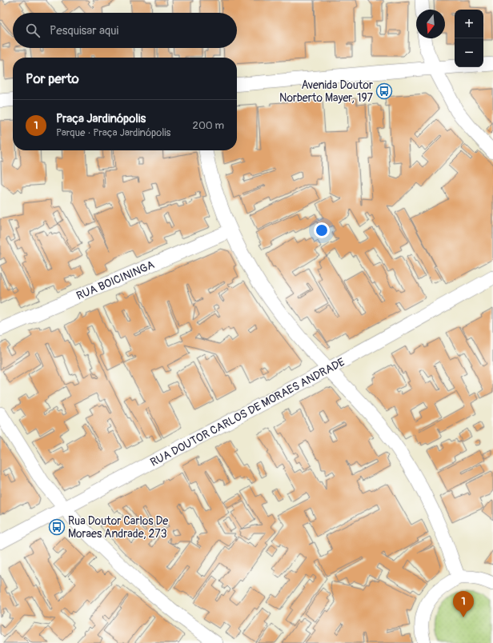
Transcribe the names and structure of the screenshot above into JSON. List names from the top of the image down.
{
  "streets": {
    "street": ["RUA BOICININGA", "RUA DOUTOR CARLOS DE MORAES ANDRADE"]
  },
  "places": {
    "bus stop": ["Avenida Doutor Norberto Mayer, 197", "Rua Doutor Carlos De Moraes Andrade, 273"]
  },
  "north": "bottom",
  "page": {
    "map_buttons": ["+", "−"],
    "search": "Pesquisar aqui",
    "heading": "Por perto",
    "list": [
      {
        "mark": "1",
        "name": "Praça Jardinópolis",
        "note": "Parque · Praça Jardinópolis",
        "value": "200 m"
      }
    ],
    "pins": "1"
  }
}
